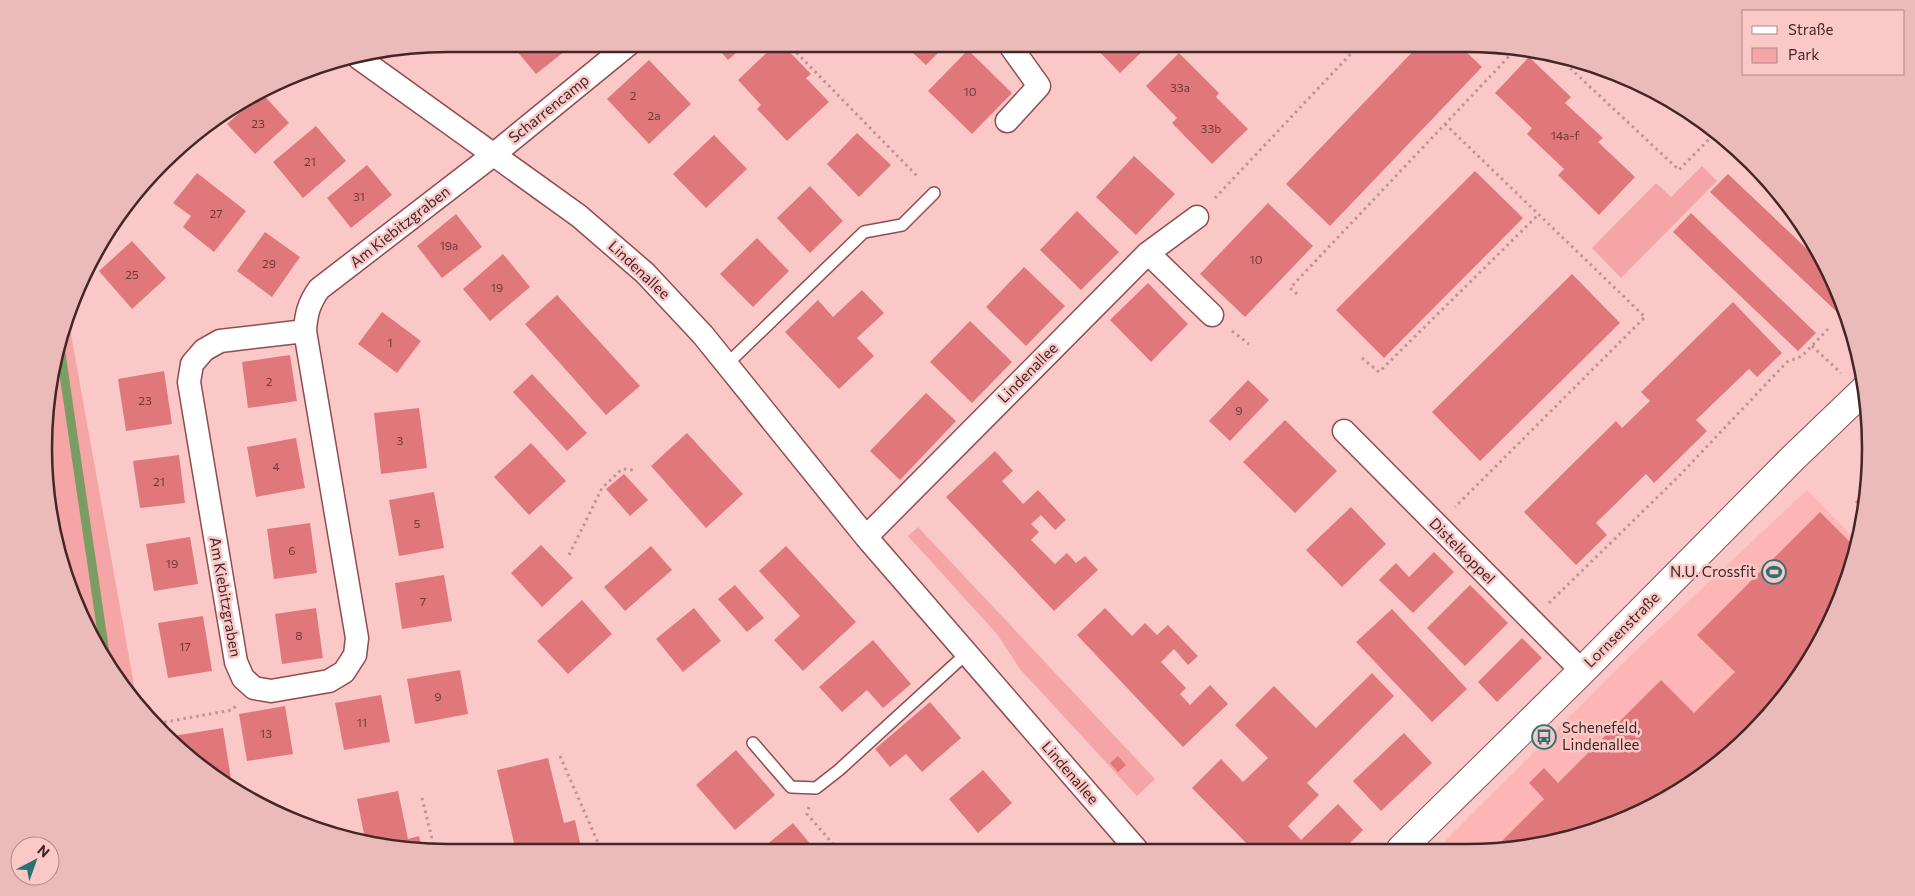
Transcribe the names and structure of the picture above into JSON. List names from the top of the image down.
{
  "streets": {
    "street": [
      "Scharrencamp",
      "Am Kiebitzgraben",
      "Lindenallee",
      "Distelkoppel",
      "Lornsenstraße"
    ]
  },
  "crossings": [
    ["Scharrencamp", "Am Kiebitzgraben"],
    ["Scharrencamp", "Lindenallee"],
    ["Am Kiebitzgraben", "Lindenallee"],
    ["Distelkoppel", "Lornsenstraße"]
  ],
  "places": {
    "sports": ["N.U. Crossfit"],
    "bus stop": ["Schenefeld, Lindenallee"]
  },
  "house_numbers": [
    "33a",
    "10",
    "2",
    "2a",
    "23",
    "33b",
    "14a-f",
    "21",
    "31",
    "27",
    "19a",
    "10",
    "29",
    "25",
    "19",
    "1",
    "2",
    "23",
    "9",
    "3",
    "4",
    "21",
    "5",
    "6",
    "19",
    "7",
    "8",
    "17",
    "9",
    "11",
    "13"
  ],
  "legend": ["Straße", "Park"],
  "north": "top right"
}
